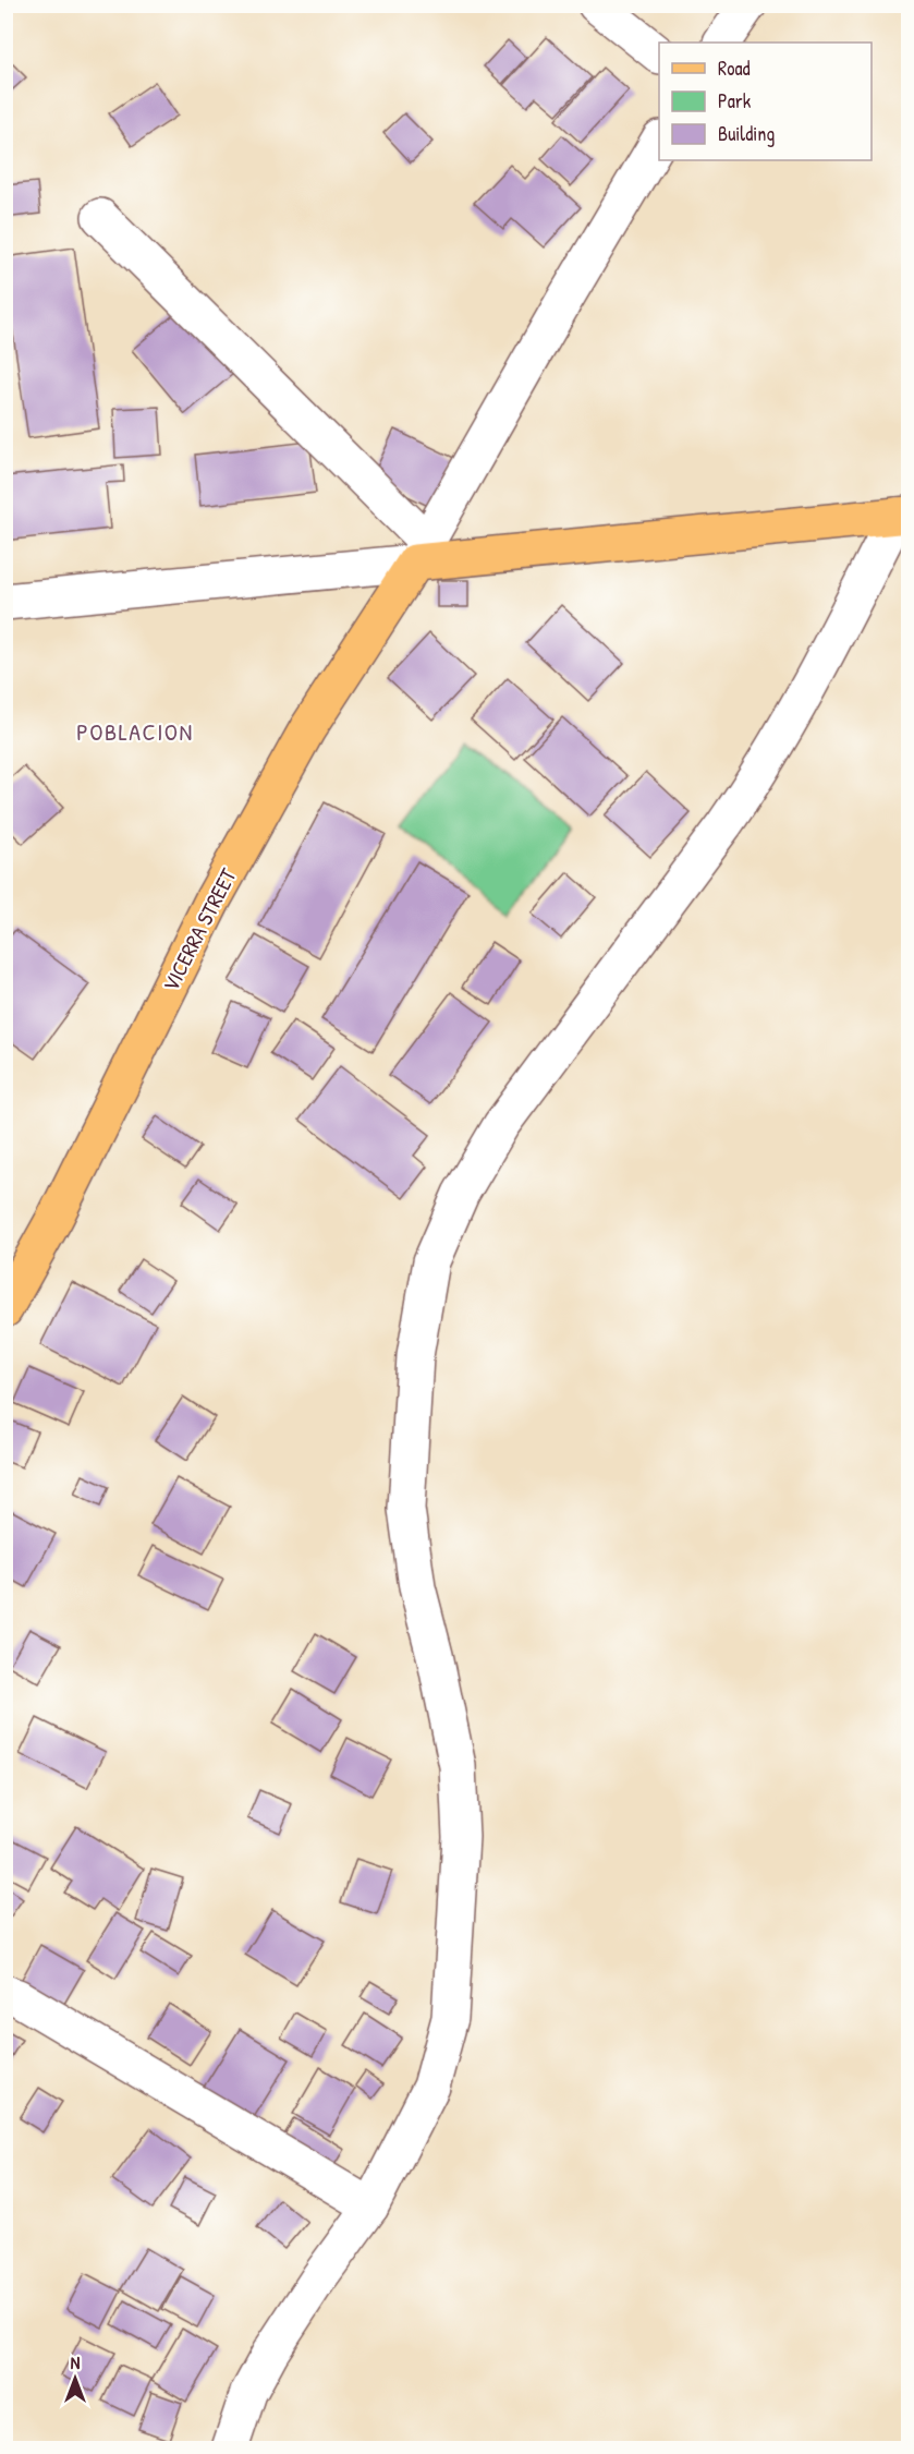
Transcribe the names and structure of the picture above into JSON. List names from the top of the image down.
{
  "streets": {
    "main road": ["VICERRA STREET"]
  },
  "districts": ["POBLACION"],
  "legend": ["Road", "Park", "Building"],
  "north": "top"
}
